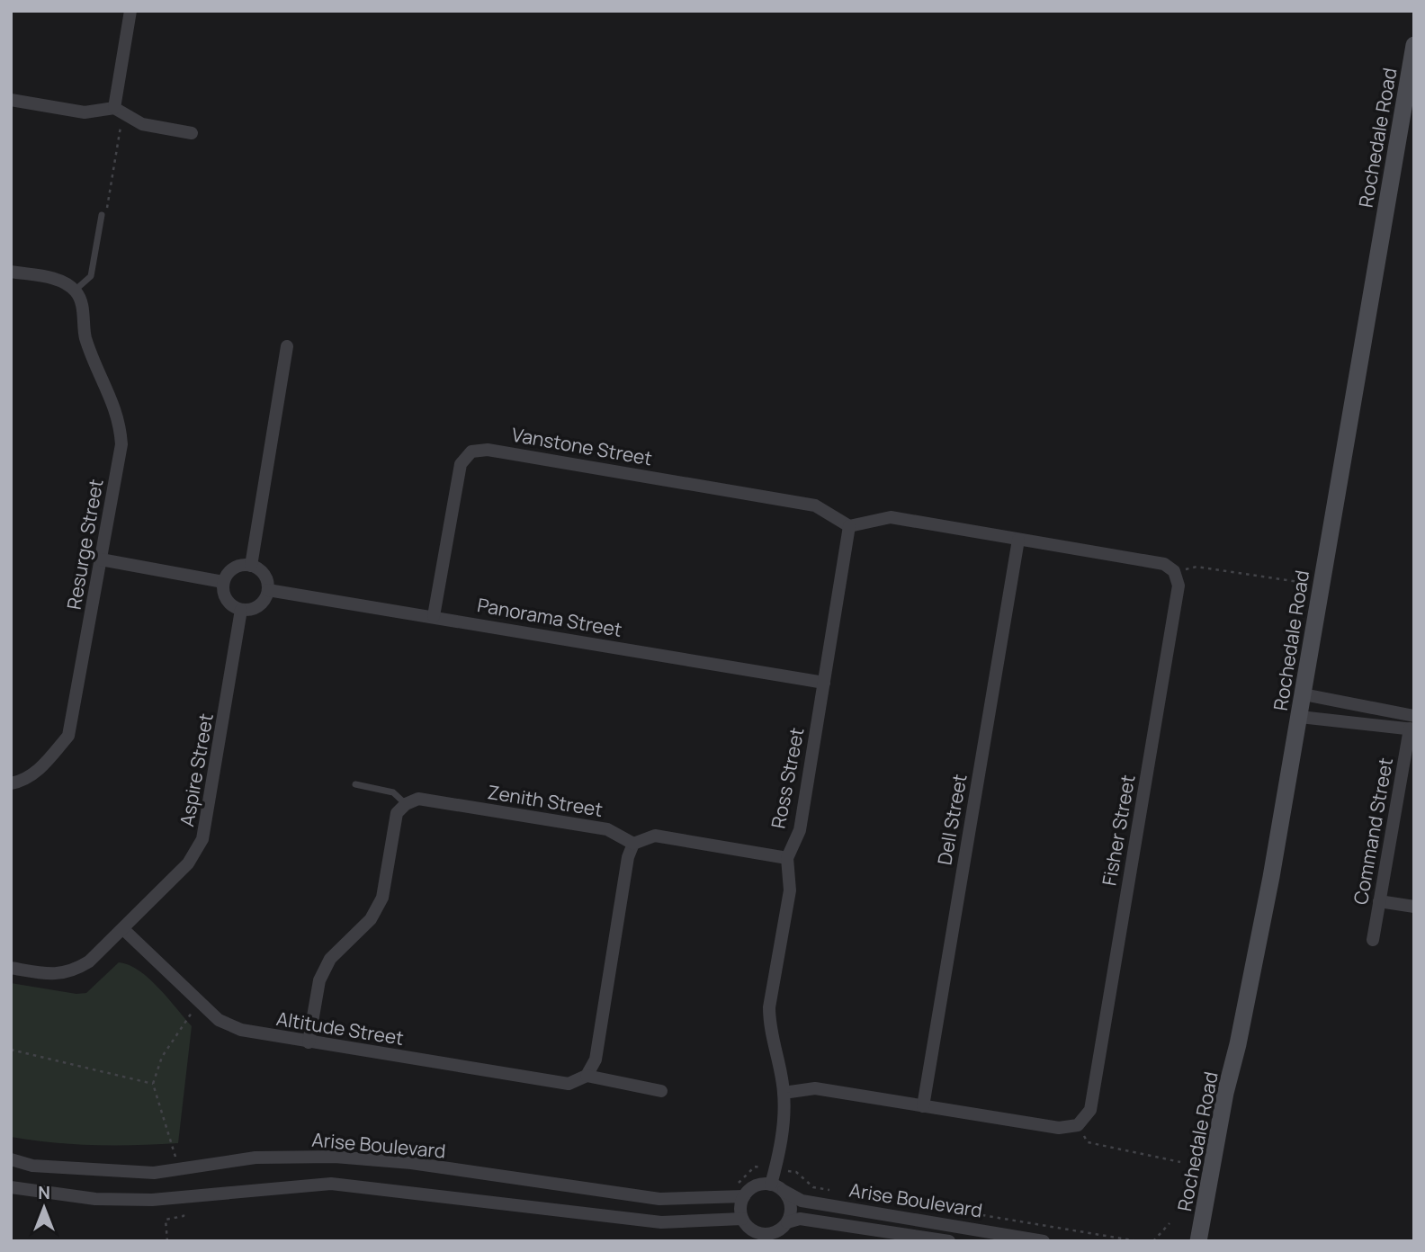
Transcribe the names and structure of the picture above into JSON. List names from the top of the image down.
{
  "streets": {
    "main road": ["Rochedale Road"],
    "street": [
      "Vanstone Street",
      "Resurge Street",
      "Panorama Street",
      "Aspire Street",
      "Ross Street",
      "Zenith Street",
      "Dell Street",
      "Fisher Street",
      "Command Street",
      "Altitude Street",
      "Arise Boulevard"
    ]
  },
  "crossings": [
    ["Vanstone Street", "Panorama Street"],
    ["Vanstone Street", "Ross Street"],
    ["Panorama Street", "Aspire Street"],
    ["Panorama Street", "Ross Street"],
    ["Aspire Street", "Altitude Street"],
    ["Ross Street", "Arise Boulevard"]
  ],
  "north": "top"
}
